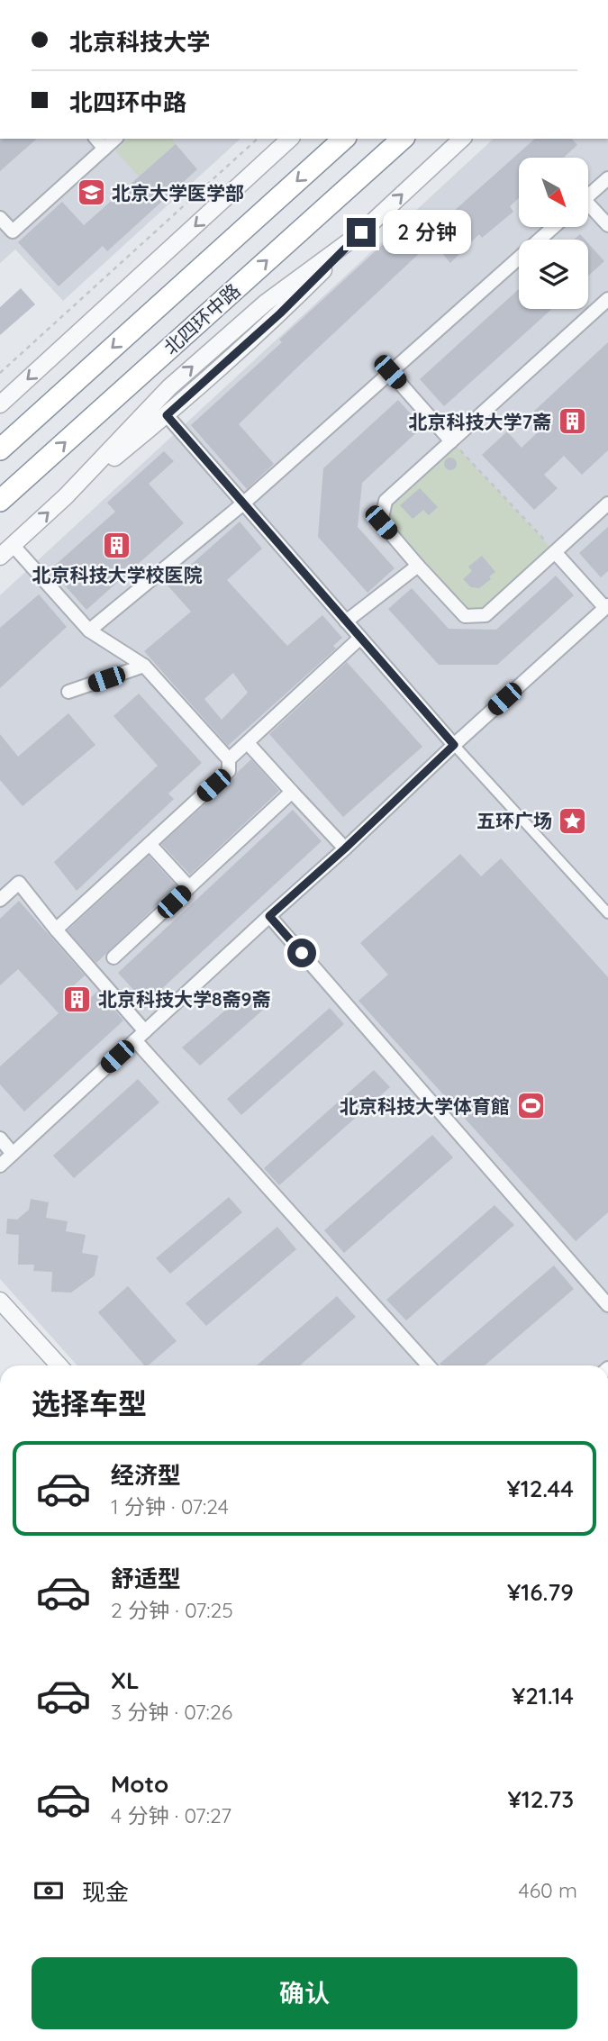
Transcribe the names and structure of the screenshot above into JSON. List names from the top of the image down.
{
  "streets": {
    "highway": ["北四环中路"]
  },
  "places": {
    "school or university": ["北京大学医学部"],
    "building": ["北京科技大学7斋", "北京科技大学校医院", "北京科技大学8斋9斋"],
    "place": ["五环广场"],
    "sports": ["北京科技大学体育館"]
  },
  "north": "bottom right",
  "page": {
    "banner": ["北京科技大学", "北四环中路"],
    "bubble": "2 分钟",
    "heading": "选择车型",
    "list": [
      {
        "name": "经济型",
        "note": "1 分钟 · 07:24",
        "value": "¥12.44"
      },
      {
        "name": "舒适型",
        "note": "2 分钟 · 07:25",
        "value": "¥16.79"
      },
      {
        "name": "XL",
        "note": "3 分钟 · 07:26",
        "value": "¥21.14"
      },
      {
        "name": "Moto",
        "note": "4 分钟 · 07:27",
        "value": "¥12.73"
      }
    ],
    "pay": ["现金", "460 m"],
    "buttons": "确认"
  }
}
